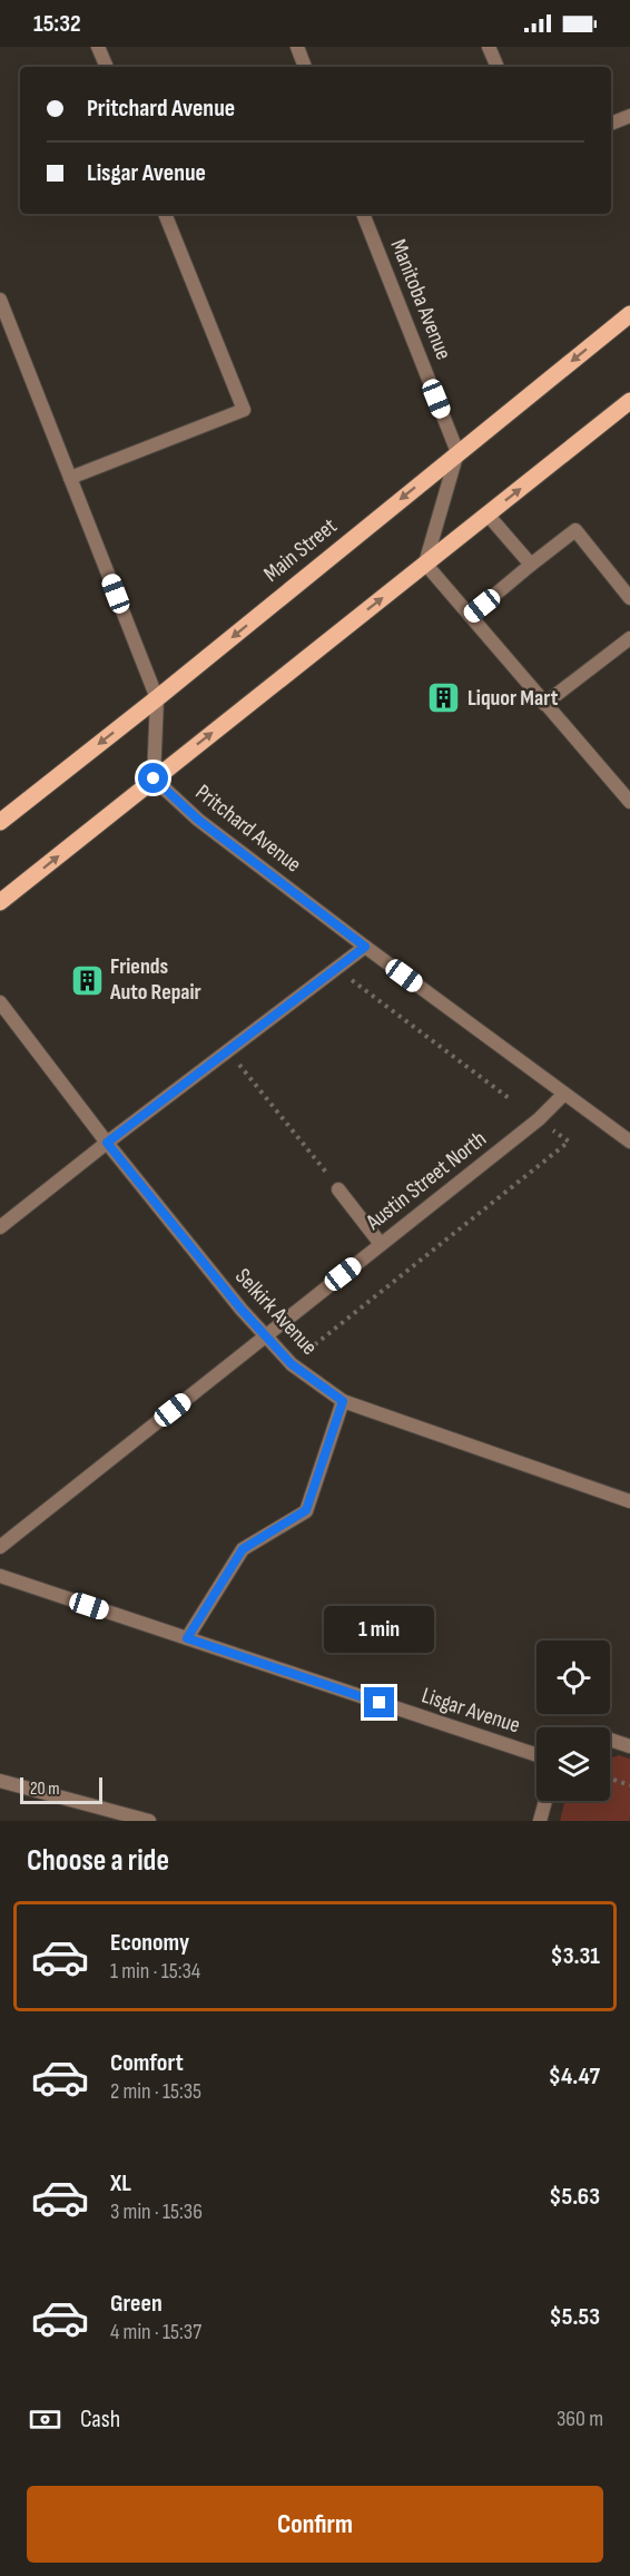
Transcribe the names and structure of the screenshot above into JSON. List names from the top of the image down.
{
  "streets": {
    "main road": ["Main Street"],
    "street": [
      "Manitoba Avenue",
      "Pritchard Avenue",
      "Austin Street North",
      "Selkirk Avenue",
      "Lisgar Avenue"
    ]
  },
  "crossings": [
    ["Manitoba Avenue", "Main Street"],
    ["Pritchard Avenue", "Austin Street North"],
    ["Austin Street North", "Selkirk Avenue"]
  ],
  "places": {
    "building": ["Liquor Mart", "Friends Auto Repair"]
  },
  "scale_bar": "20 m",
  "page": {
    "status": "15:32",
    "banner": ["Pritchard Avenue", "Lisgar Avenue"],
    "bubble": "1 min",
    "scale": "20 m",
    "heading": "Choose a ride",
    "list": [
      {
        "name": "Economy",
        "note": "1 min · 15:34",
        "value": "$3.31"
      },
      {
        "name": "Comfort",
        "note": "2 min · 15:35",
        "value": "$4.47"
      },
      {
        "name": "XL",
        "note": "3 min · 15:36",
        "value": "$5.63"
      },
      {
        "name": "Green",
        "note": "4 min · 15:37",
        "value": "$5.53"
      }
    ],
    "pay": ["Cash", "360 m"],
    "buttons": "Confirm"
  }
}
